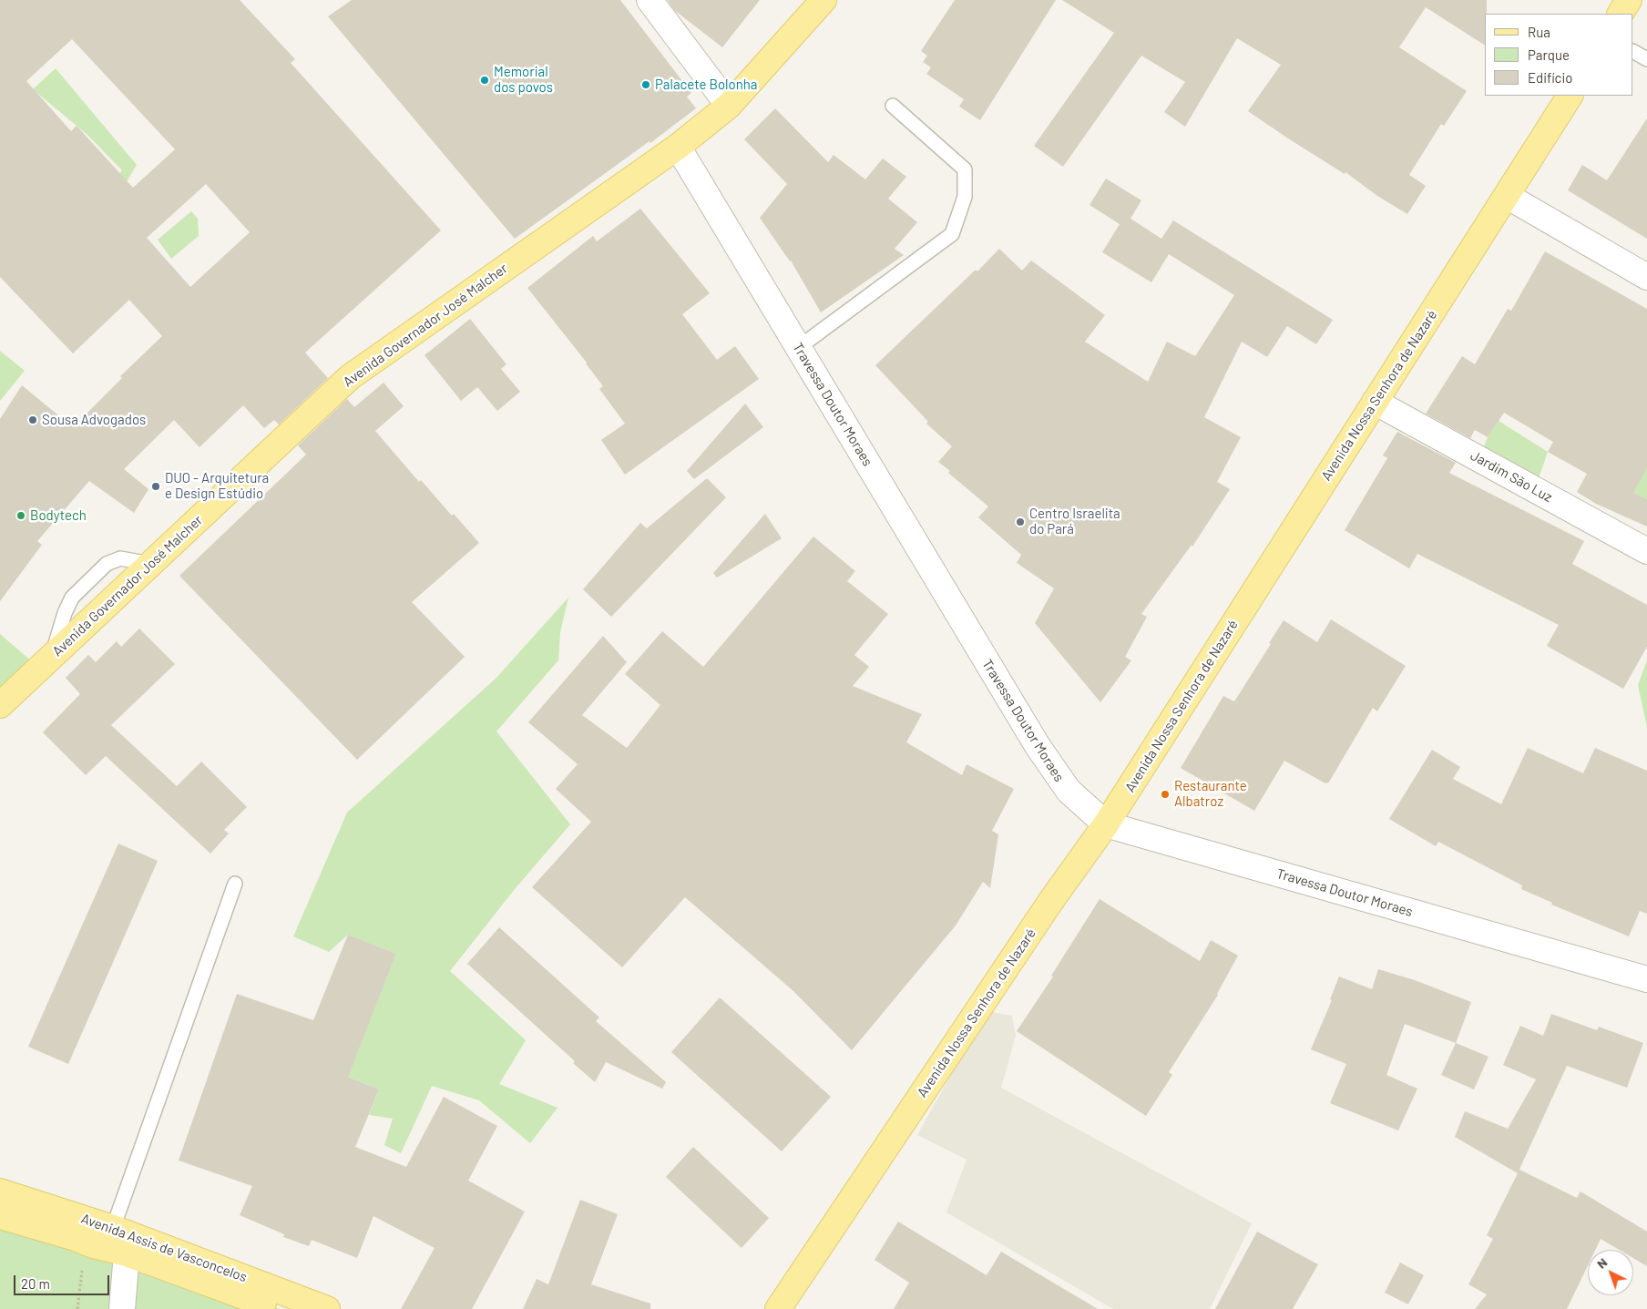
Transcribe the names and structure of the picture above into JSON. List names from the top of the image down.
{
  "streets": {
    "main road": ["Avenida Governador José Malcher", "Avenida Nossa Senhora de Nazaré", "Avenida Assis de Vasconcelos"],
    "street": ["Travessa Doutor Moraes", "Jardim São Luz"]
  },
  "crossings": [
    ["Avenida Governador José Malcher", "Travessa Doutor Moraes"],
    ["Avenida Nossa Senhora de Nazaré", "Travessa Doutor Moraes"],
    ["Avenida Nossa Senhora de Nazaré", "Jardim São Luz"]
  ],
  "places": [
    "Memorial dos povos",
    "Palacete Bolonha",
    "Sousa Advogados",
    "DUO - Arquitetura e Design Estúdio",
    "Bodytech",
    "Centro Israelita do Pará",
    "Restaurante Albatroz"
  ],
  "legend": ["Rua", "Parque", "Edifício"],
  "scale_bar": "20 m",
  "north": "top left"
}
